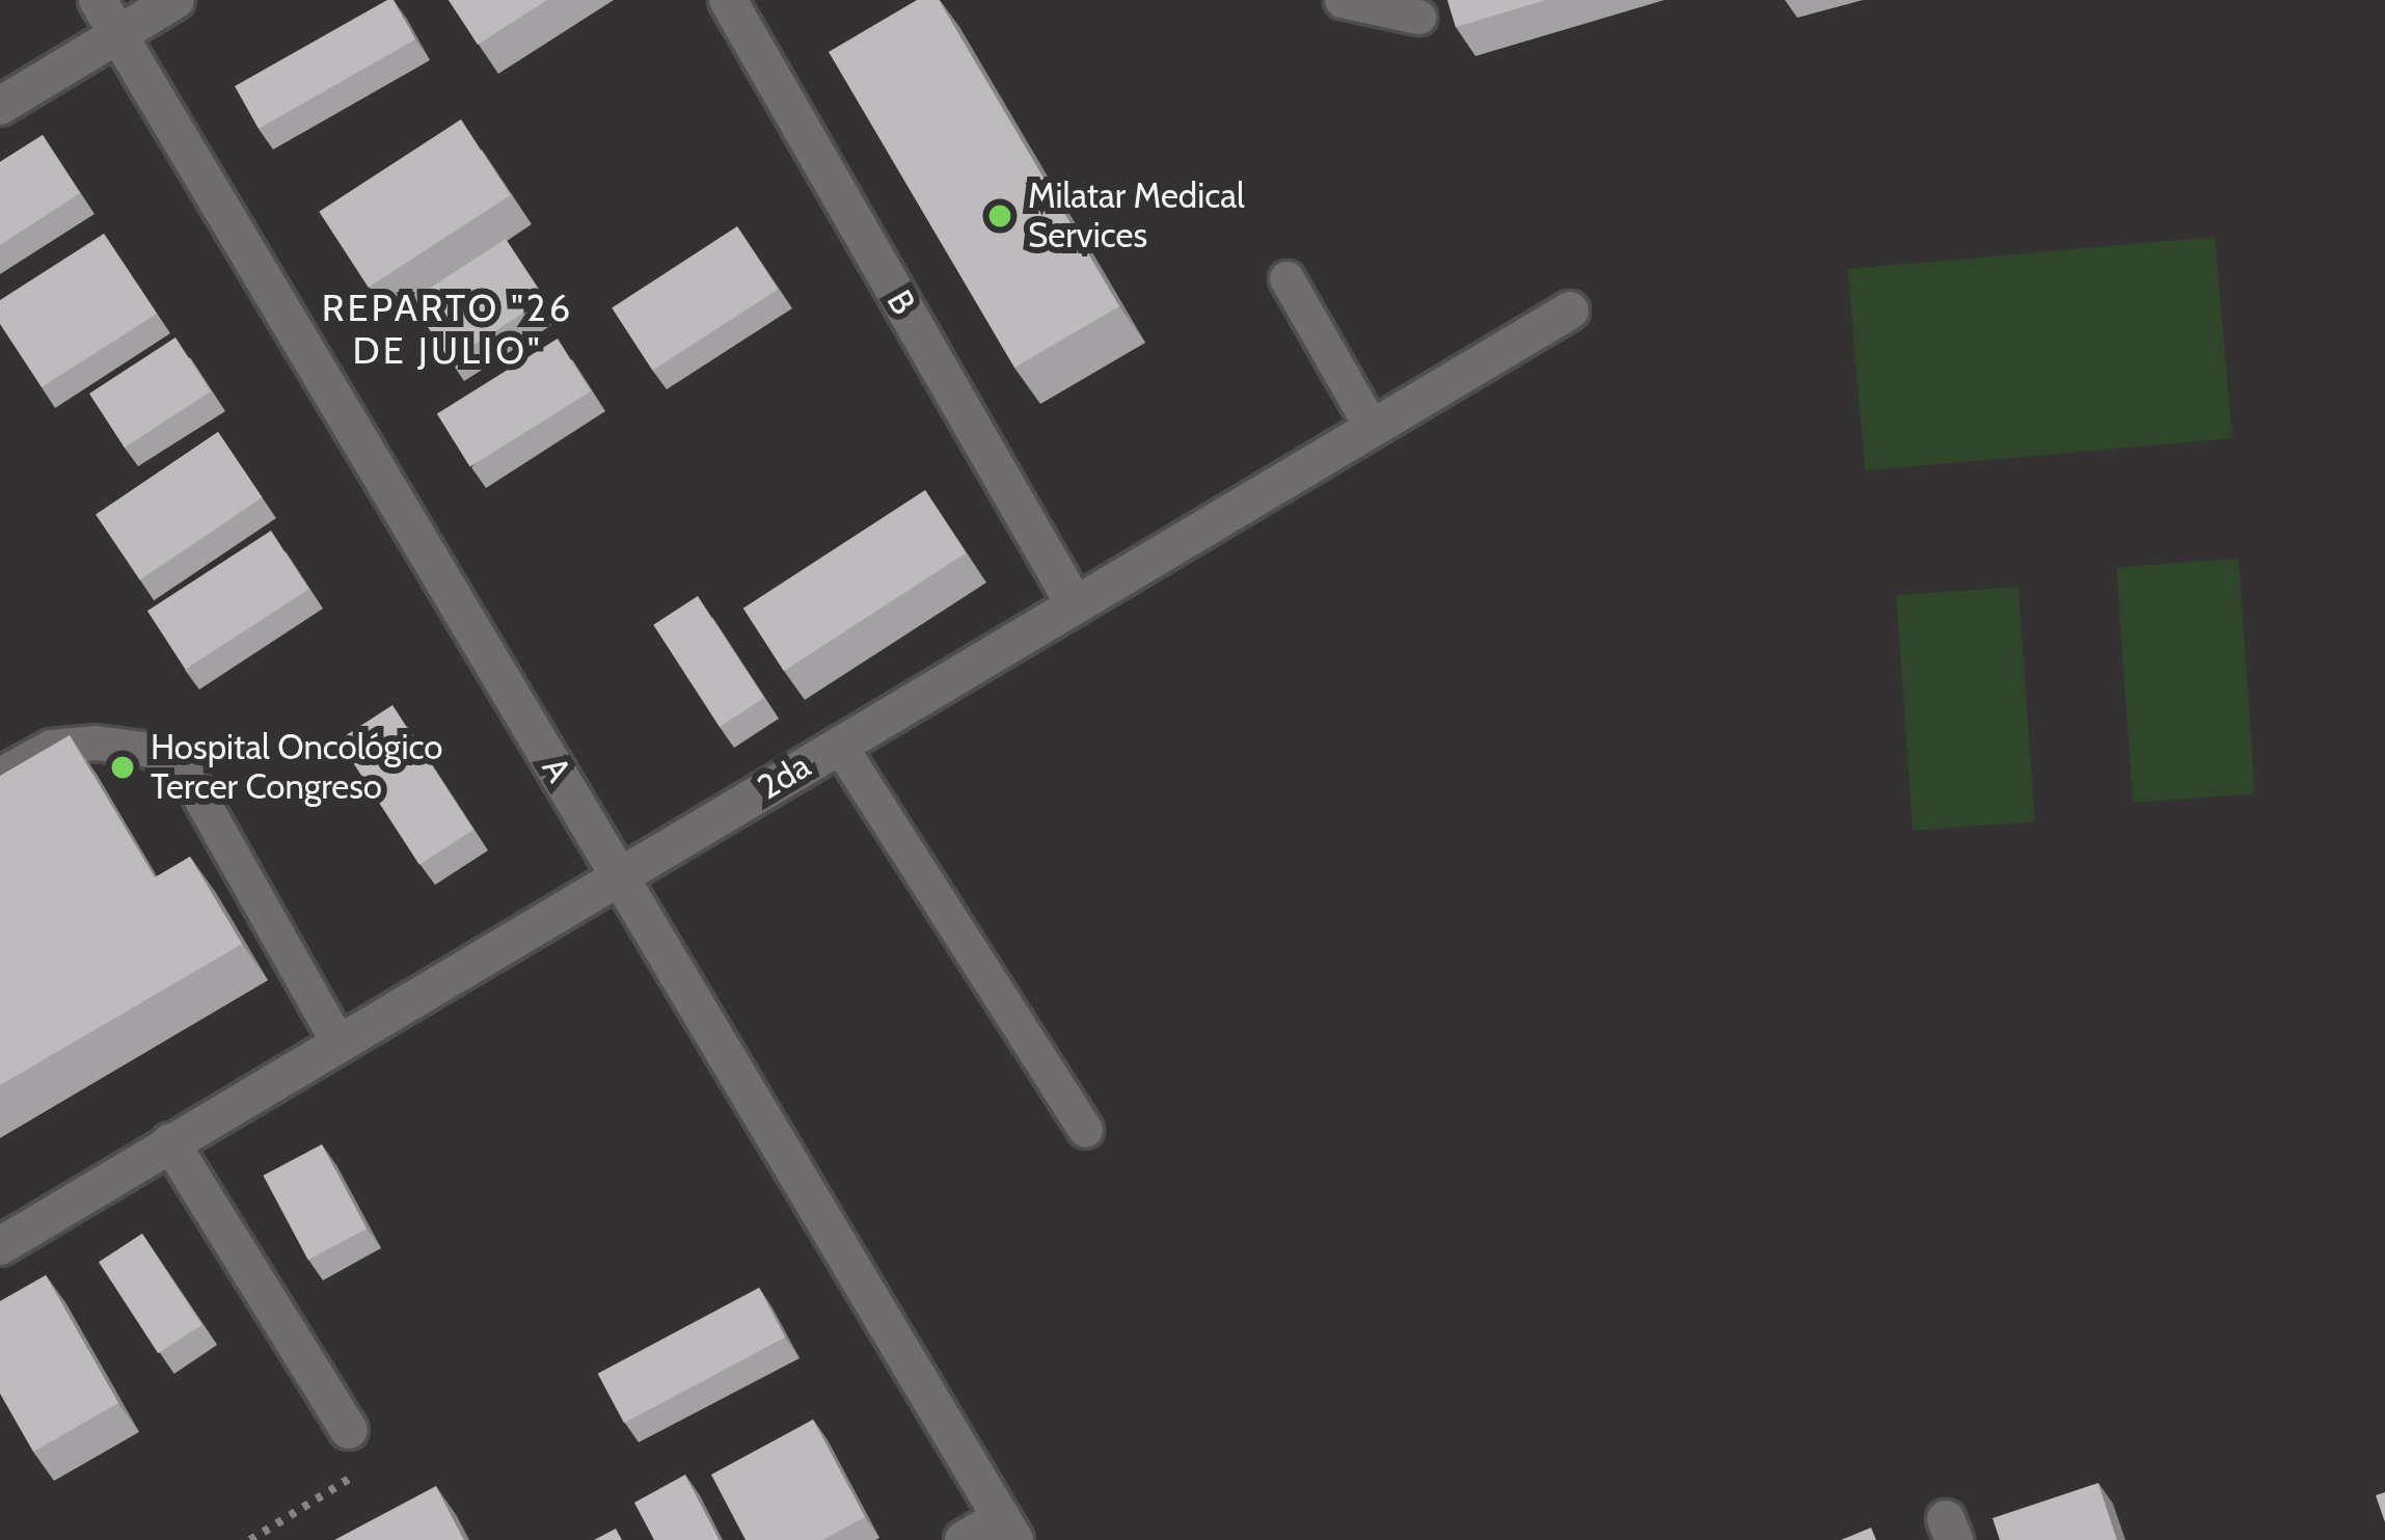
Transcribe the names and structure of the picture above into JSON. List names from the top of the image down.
{
  "streets": {
    "street": ["B", "A", "2da"]
  },
  "crossings": [
    ["B", "2da"],
    ["A", "2da"]
  ],
  "districts": ["REPARTO \"26 DE JULIO\""],
  "places": ["Milatar Medical Services", "Hospital Oncológico Tercer Congreso"]
}
